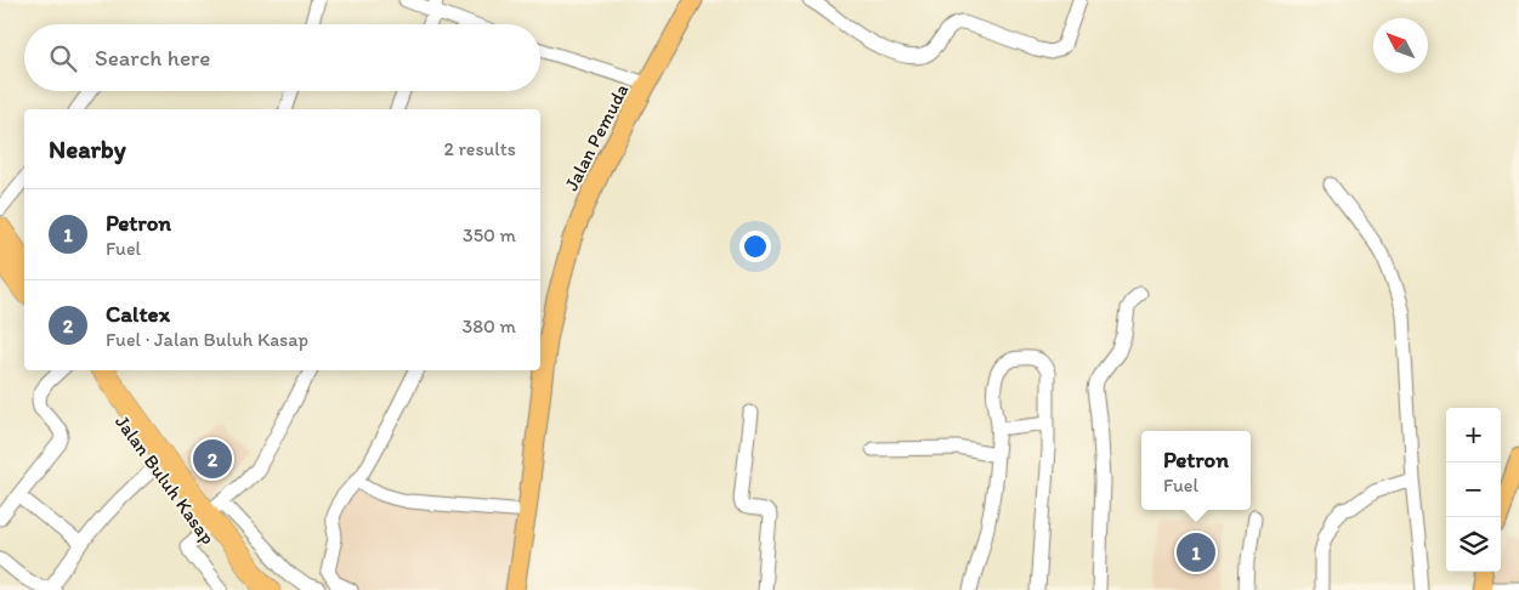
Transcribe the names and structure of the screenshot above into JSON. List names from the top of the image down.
{
  "streets": {
    "highway": ["Jalan Buluh Kasap"],
    "main road": ["Jalan Pemuda"]
  },
  "north": "top left",
  "page": {
    "search": "Search here",
    "heading": ["Nearby", "2 results"],
    "list": [
      {
        "mark": "1",
        "name": "Petron",
        "note": "Fuel",
        "value": "350 m"
      },
      {
        "mark": "2",
        "name": "Caltex",
        "note": "Fuel · Jalan Buluh Kasap",
        "value": "380 m"
      }
    ],
    "map_buttons": ["+", "−"],
    "popup": ["Petron", "Fuel"],
    "pins": ["2", "1"]
  }
}
